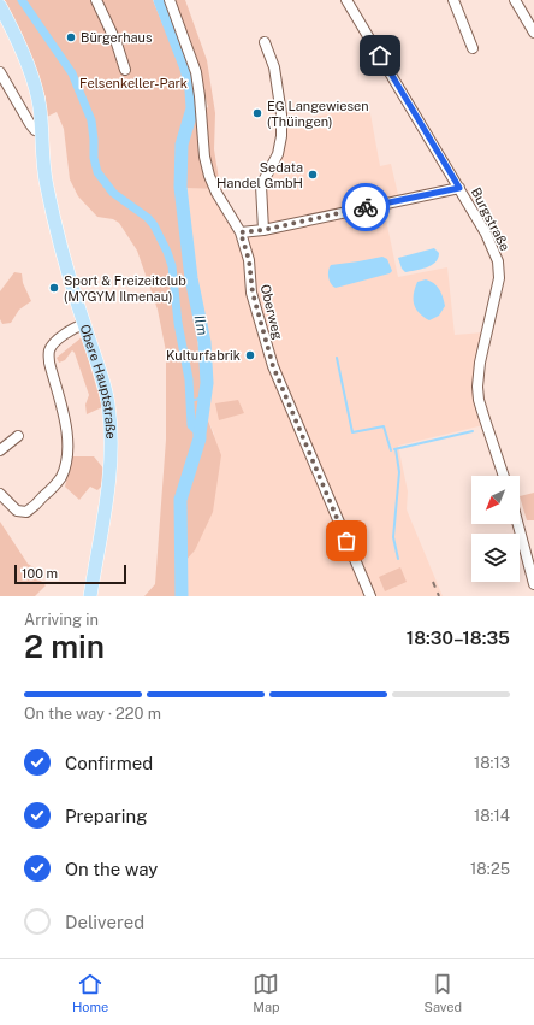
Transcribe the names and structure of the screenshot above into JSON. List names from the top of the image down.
{
  "streets": {
    "main road": ["Obere Hauptstraße"],
    "street": ["Burgstraße", "Oberweg"]
  },
  "water": ["Ilm"],
  "parks": ["Felsenkeller-Park"],
  "places": [
    "Bürgerhaus",
    "EG Langewiesen (Thüingen)",
    "Sedata Handel GmbH",
    "Sport & Freizeitclub (MYGYM Ilmenau)",
    "Kulturfabrik"
  ],
  "scale_bar": "100 m",
  "north": "bottom left",
  "page": {
    "scale": "100 m",
    "heading": ["2 min", "Arriving in", "18:30–18:35"],
    "bar": "On the way · 220 m",
    "list": [
      ["Confirmed", "18:13"],
      ["Preparing", "18:14"],
      ["On the way", "18:25"],
      "Delivered"
    ],
    "tabs": ["Home", "Map", "Saved"]
  }
}
